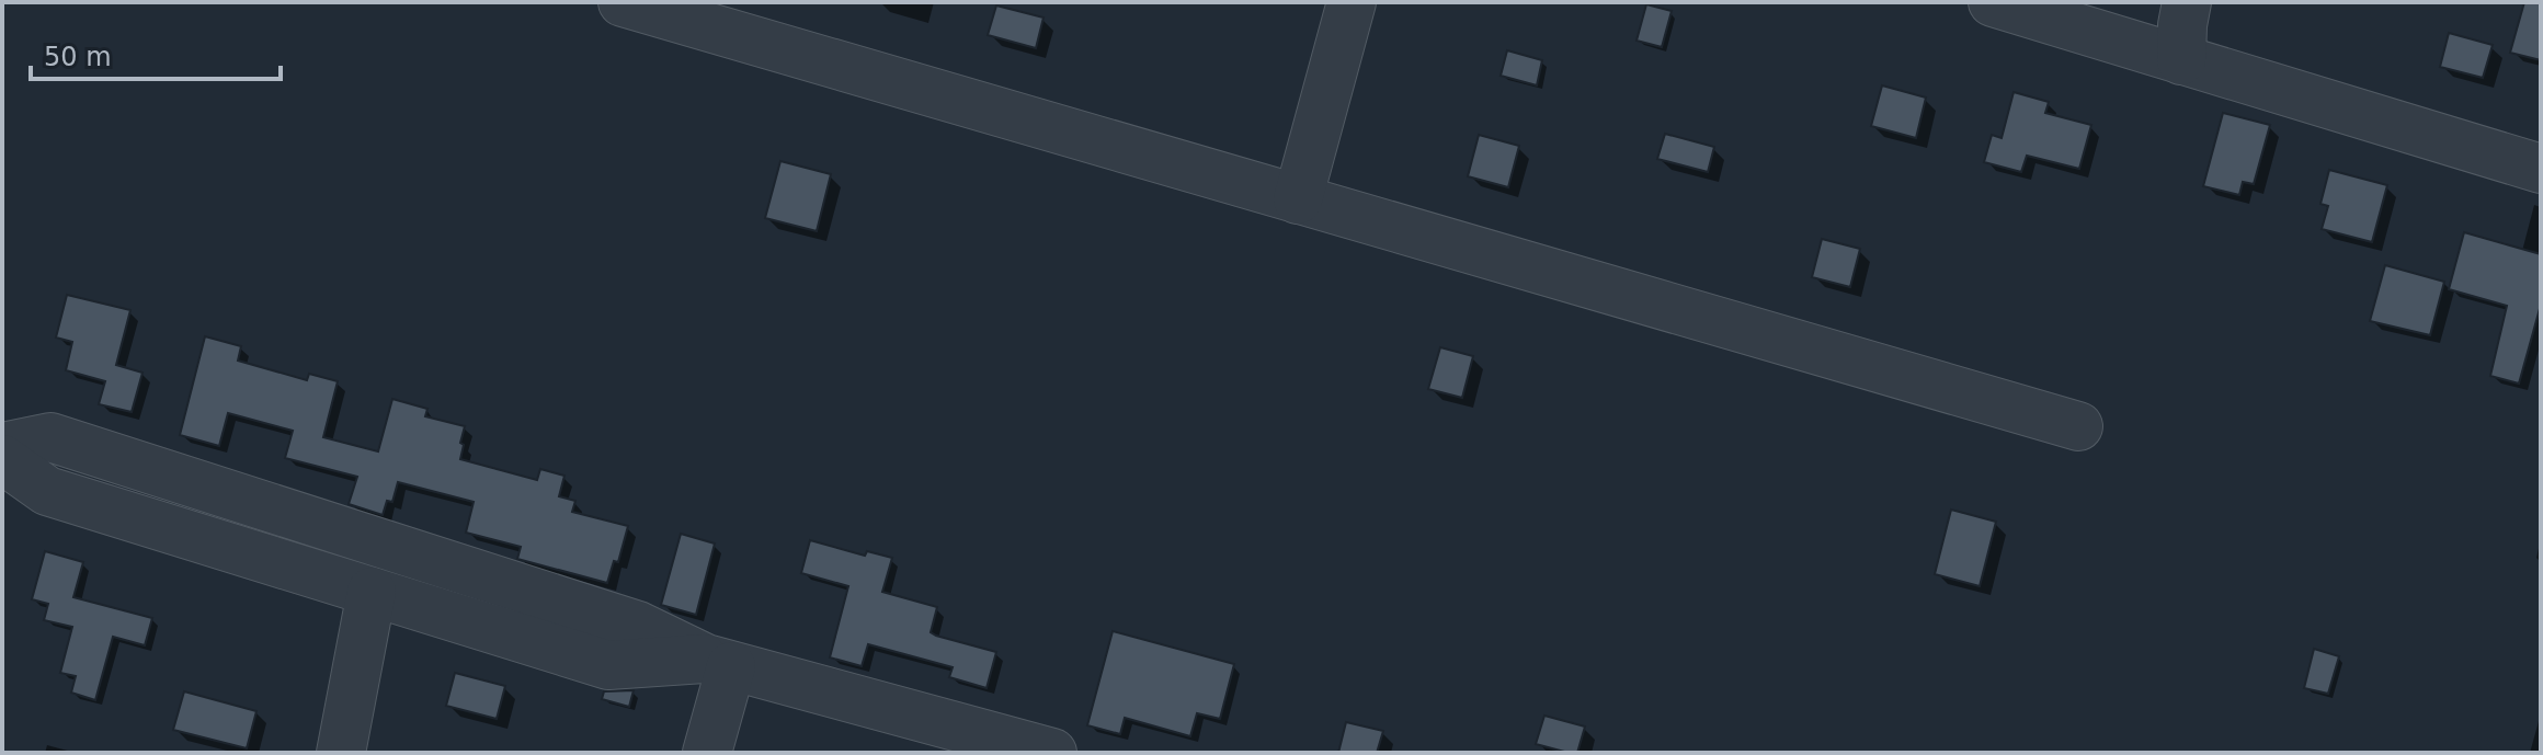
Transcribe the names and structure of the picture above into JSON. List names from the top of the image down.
{
  "scale_bar": "50 m"
}
